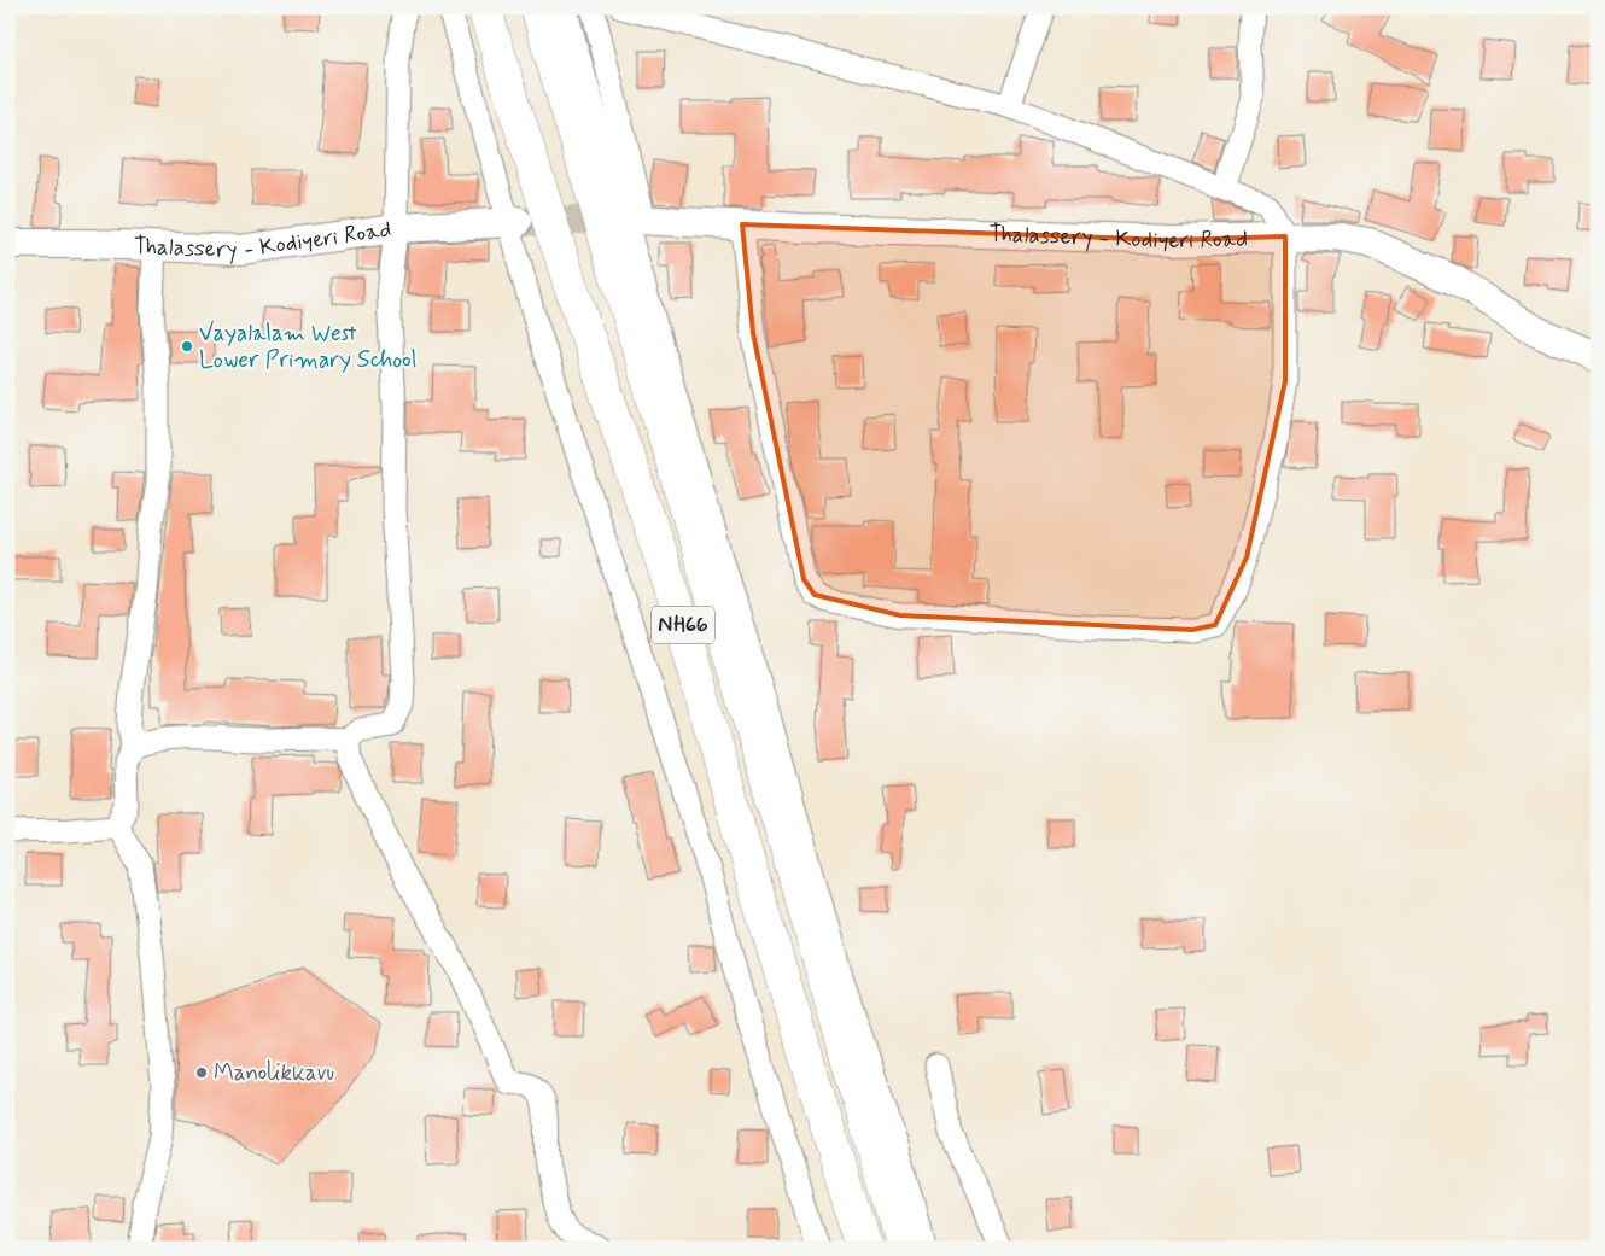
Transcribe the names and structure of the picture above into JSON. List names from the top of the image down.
{
  "streets": {
    "highway": ["NH66"],
    "main road": ["Thalassery - Kodiyeri Road"]
  },
  "places": ["Vayalalam West Lower Primary School", "Manolikkavu"]
}
